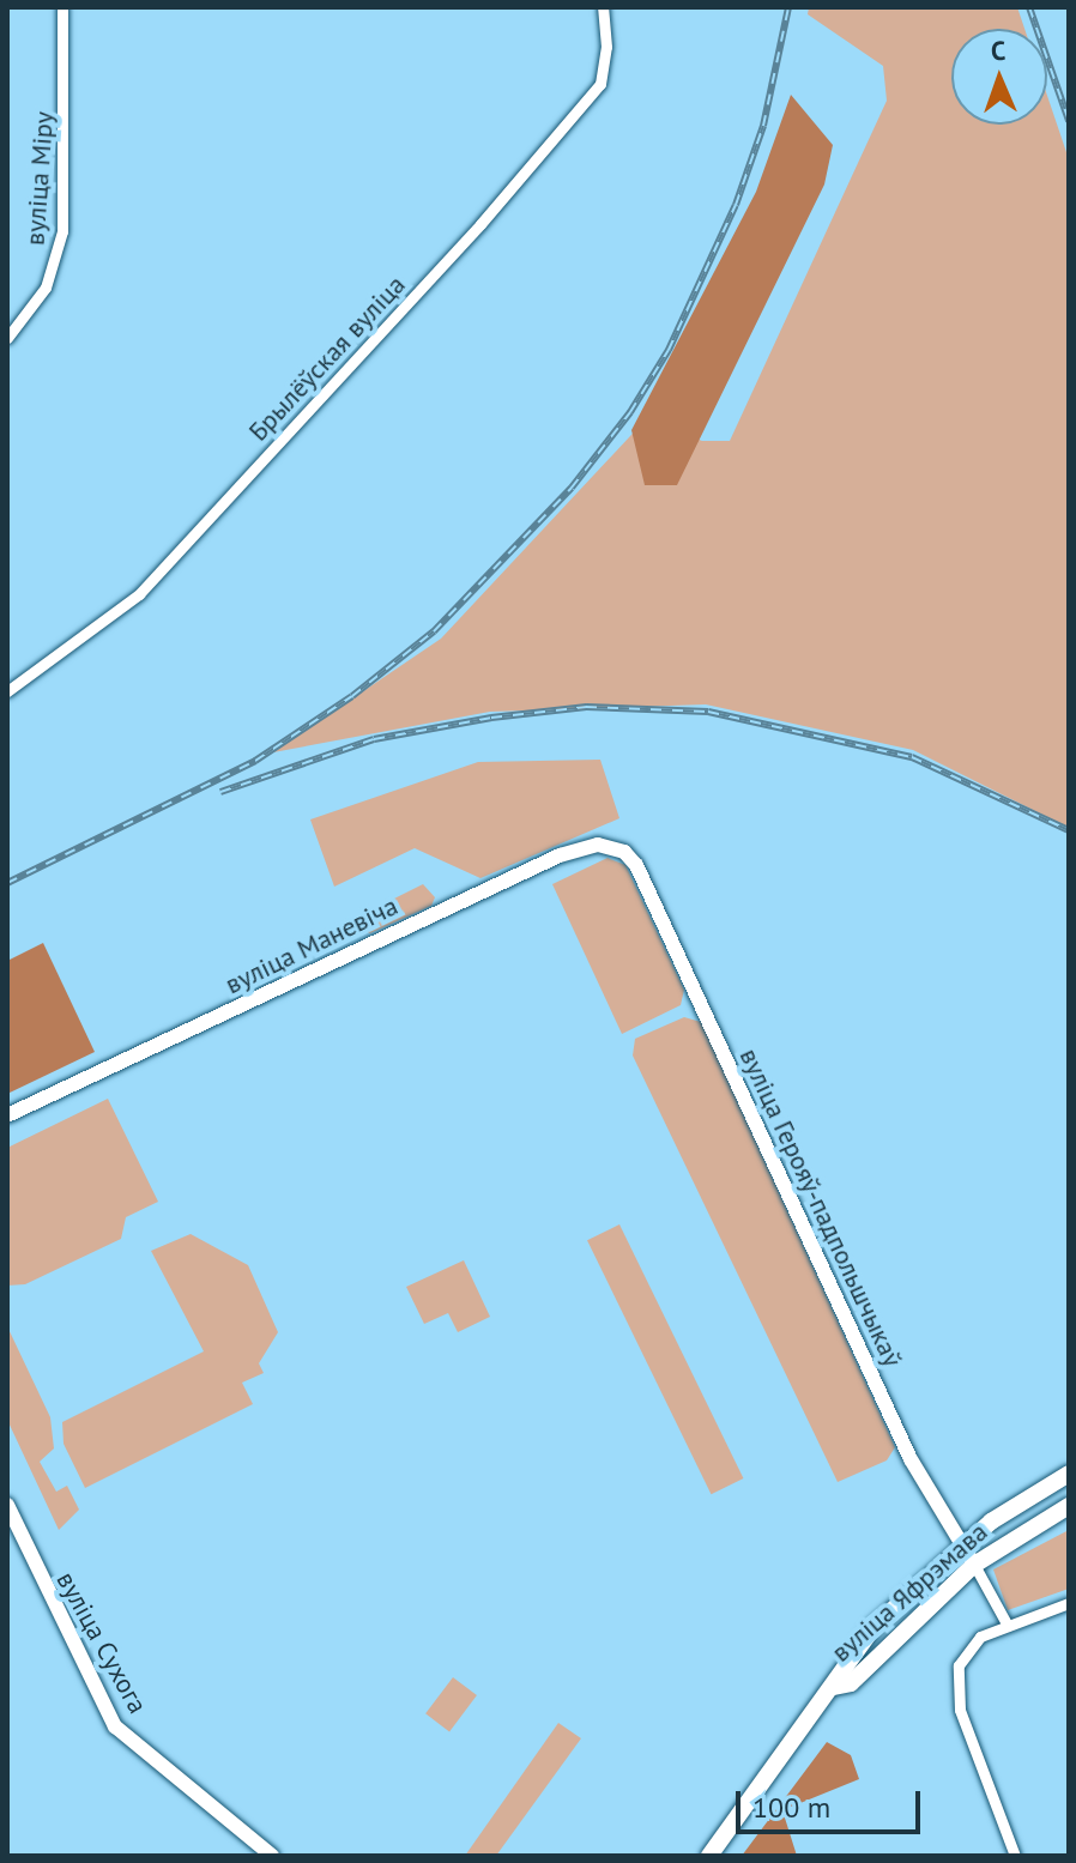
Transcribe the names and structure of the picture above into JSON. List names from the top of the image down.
{
  "streets": {
    "main road": ["вуліца Яфрэмава"],
    "street": [
      "вуліца Міру",
      "Брылёўская вуліца",
      "вуліца Маневіча",
      "вуліца Герояў-падпольшчыкаў",
      "вуліца Сухога"
    ]
  },
  "crossings": [
    ["вуліца Маневіча", "вуліца Герояў-падпольшчыкаў"],
    ["вуліца Герояў-падпольшчыкаў", "вуліца Яфрэмава"]
  ],
  "scale_bar": "100 m",
  "north": "top"
}
